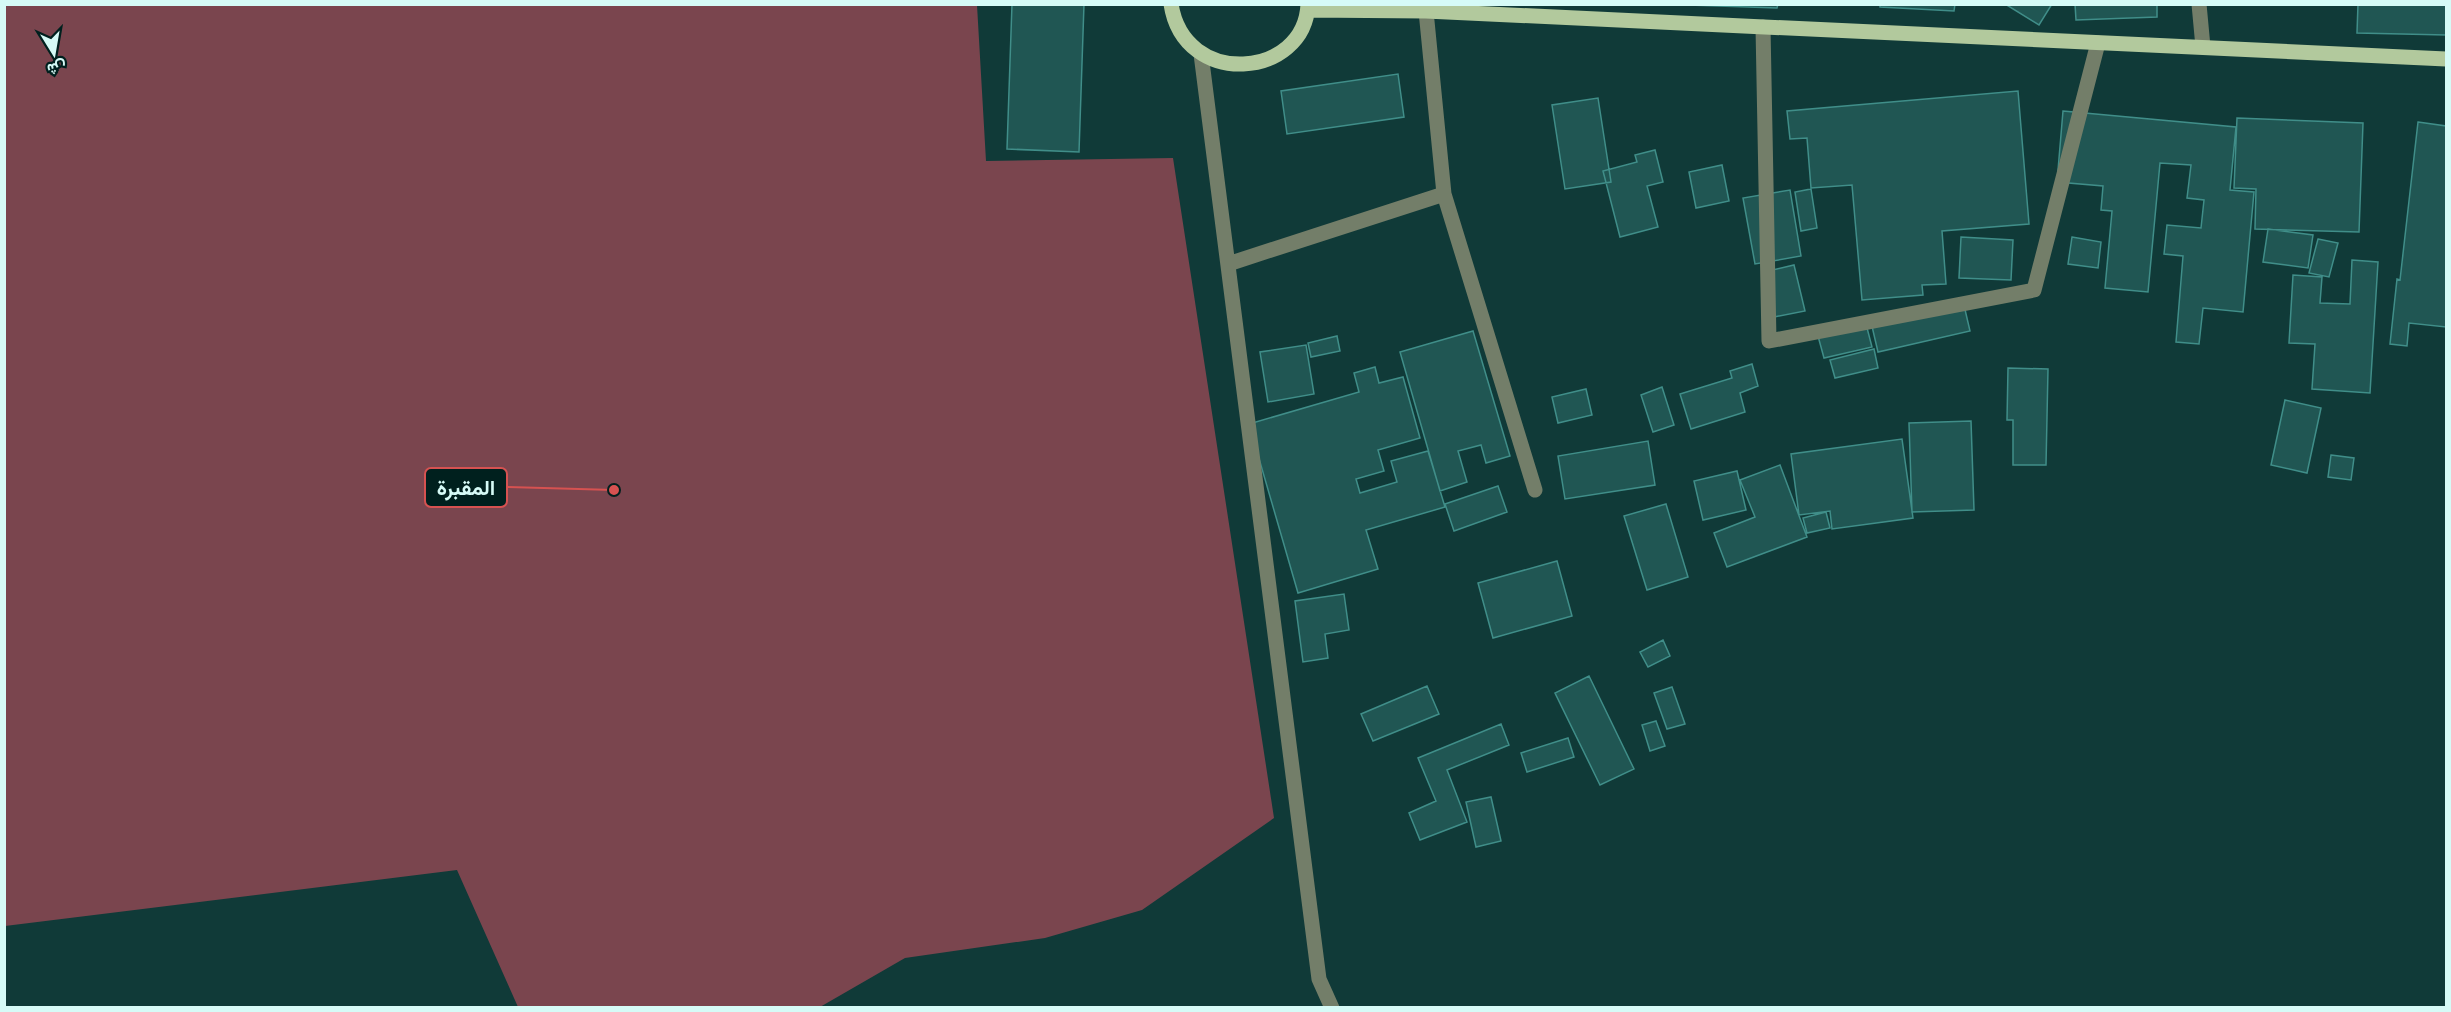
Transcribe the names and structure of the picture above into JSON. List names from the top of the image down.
{
  "places": ["المقبرة"],
  "north": "bottom"
}
